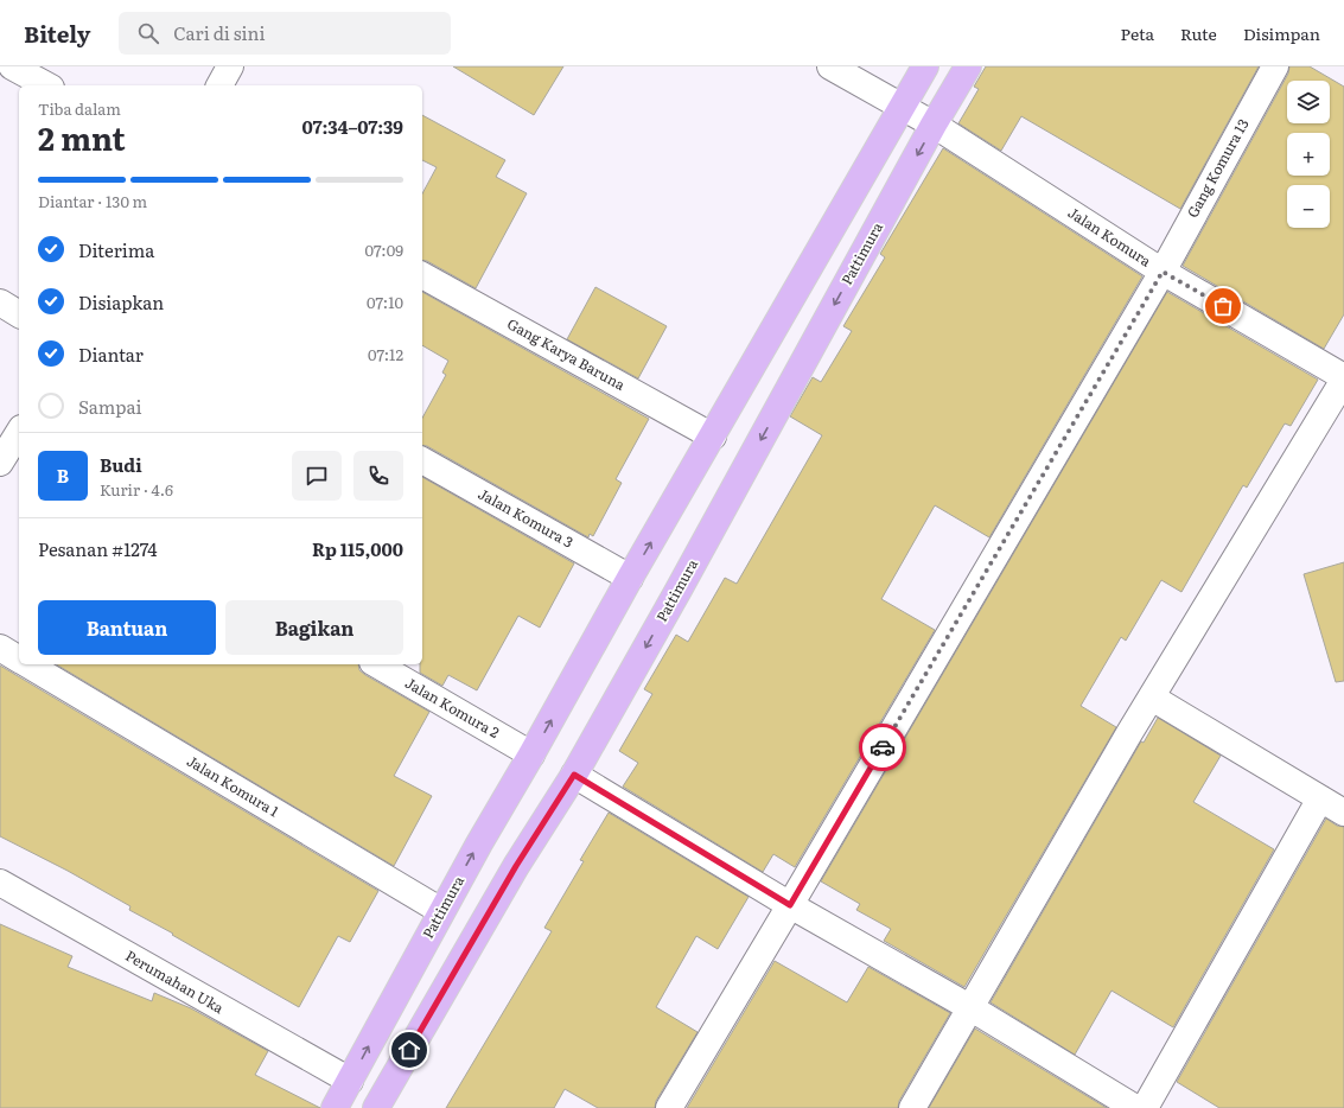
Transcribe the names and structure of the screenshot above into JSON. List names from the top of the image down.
{
  "streets": {
    "main road": ["Pattimura"],
    "street": [
      "Gang Komura 13",
      "Jalan Komura",
      "Gang Karya Baruna",
      "Jalan Komura 3",
      "Jalan Komura 2",
      "Jalan Komura 1",
      "Perumahan Uka"
    ]
  },
  "crossings": [
    ["Gang Komura 13", "Jalan Komura"],
    ["Jalan Komura", "Pattimura"],
    ["Pattimura", "Gang Karya Baruna"],
    ["Pattimura", "Jalan Komura 3"],
    ["Pattimura", "Jalan Komura 2"],
    ["Pattimura", "Jalan Komura 1"],
    ["Pattimura", "Perumahan Uka"]
  ],
  "page": {
    "header": "Bitely",
    "search": "Cari di sini",
    "nav": ["Peta", "Rute", "Disimpan"],
    "map_buttons": ["+", "−"],
    "heading": ["2 mnt", "Tiba dalam", "07:34–07:39"],
    "panel": [
      "Budi",
      "Kurir · 4.6",
      "Pesanan #1274",
      "Rp 115,000"
    ],
    "bar": "Diantar · 130 m",
    "list": [
      ["Diterima", "07:09"],
      ["Disiapkan", "07:10"],
      ["Diantar", "07:12"],
      "Sampai"
    ],
    "round": "B",
    "buttons": ["Bantuan", "Bagikan"]
  }
}
